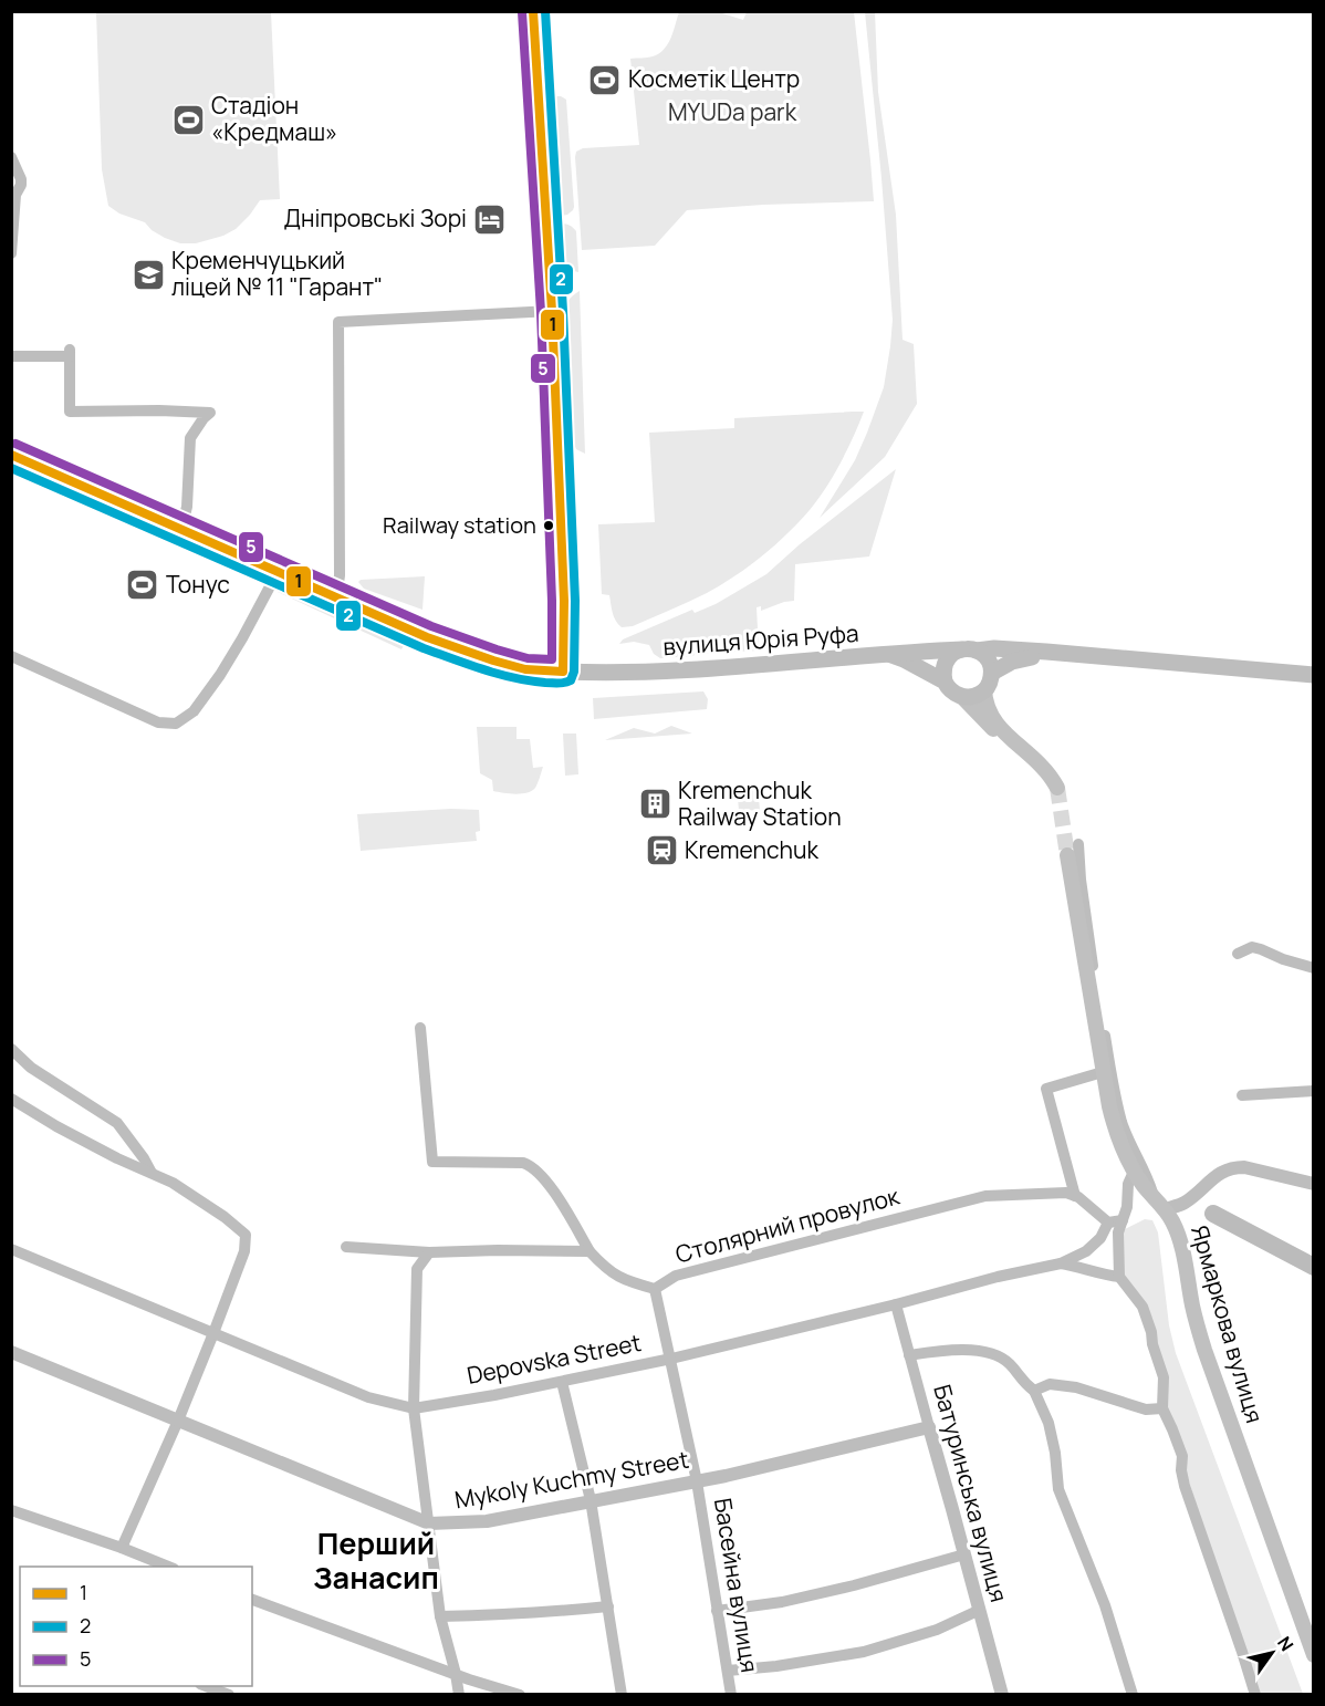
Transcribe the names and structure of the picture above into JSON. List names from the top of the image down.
{
  "streets": {
    "main road": ["вулиця Юрія Руфа", "Ярмаркова вулиця"],
    "street": [
      "Столярний провулок",
      "Depovska Street",
      "Mykoly Kuchmy Street",
      "Батуринська вулиця",
      "Басейна вулиця"
    ]
  },
  "crossings": [
    ["Столярний провулок", "Басейна вулиця"],
    ["Depovska Street", "Батуринська вулиця"],
    ["Depovska Street", "Басейна вулиця"],
    ["Mykoly Kuchmy Street", "Батуринська вулиця"],
    ["Mykoly Kuchmy Street", "Басейна вулиця"]
  ],
  "districts": ["Перший Занасип"],
  "parks": ["MYUDa park"],
  "places": {
    "sports": ["Косметік Центр", "Стадіон «Кредмаш»", "Тонус"],
    "hotel": ["Дніпровські Зорі"],
    "school or university": ["Кременчуцький ліцей № 11 \"Гарант\""],
    "other": ["Railway station"],
    "building": ["Kremenchuk Railway Station"],
    "station": ["Kremenchuk"]
  },
  "lines": ["transit line 1", "transit line 2", "transit line 5"],
  "legend": ["1", "2", "5"],
  "north": "top right"
}
